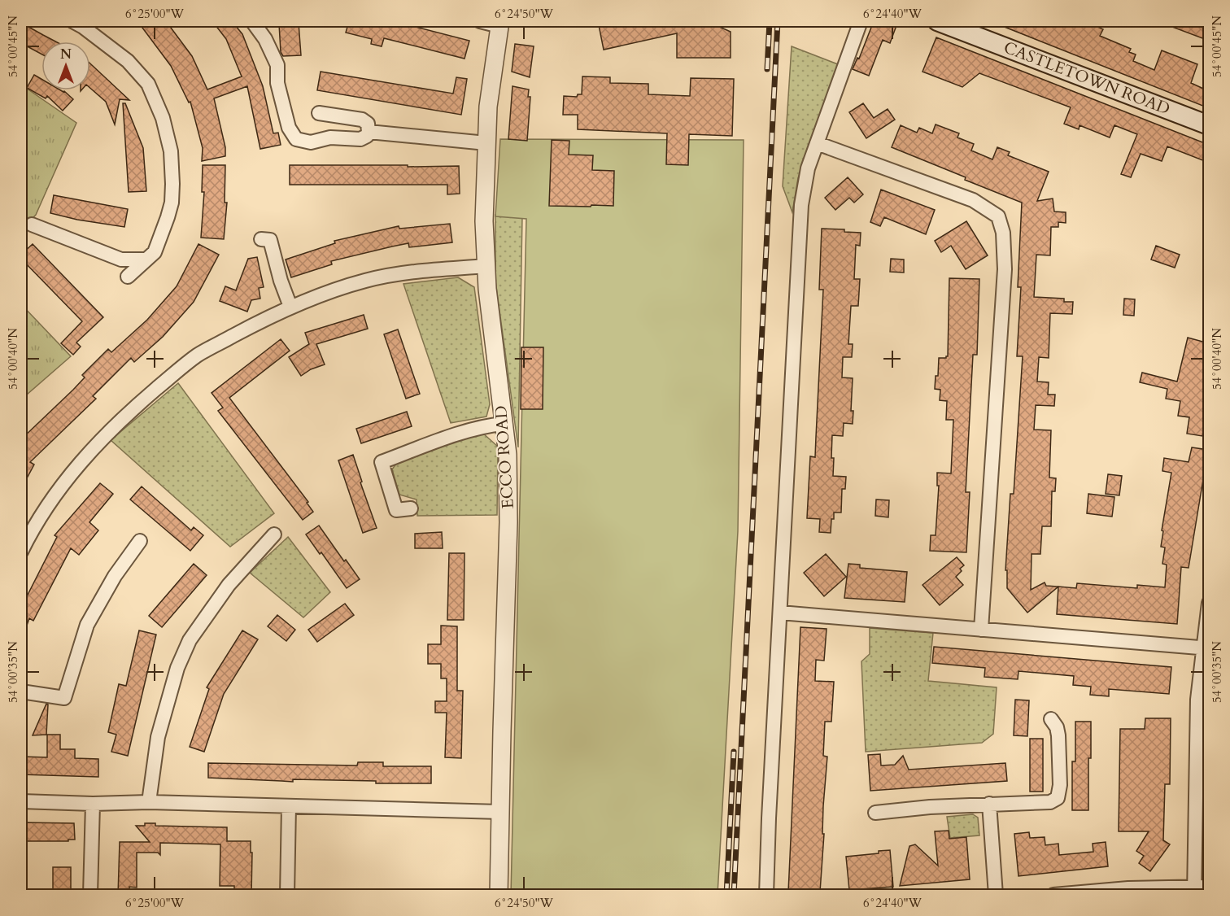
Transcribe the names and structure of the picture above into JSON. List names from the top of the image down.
{
  "streets": {
    "main road": ["CASTLETOWN ROAD"],
    "street": ["ECCO ROAD"]
  },
  "north": "top",
  "coordinates": [
    "6°25'00\"W",
    "6°24'50\"W",
    "6°24'40\"W",
    "54°00'45\"N",
    "54°00'40\"N",
    "54°00'35\"N"
  ]
}
